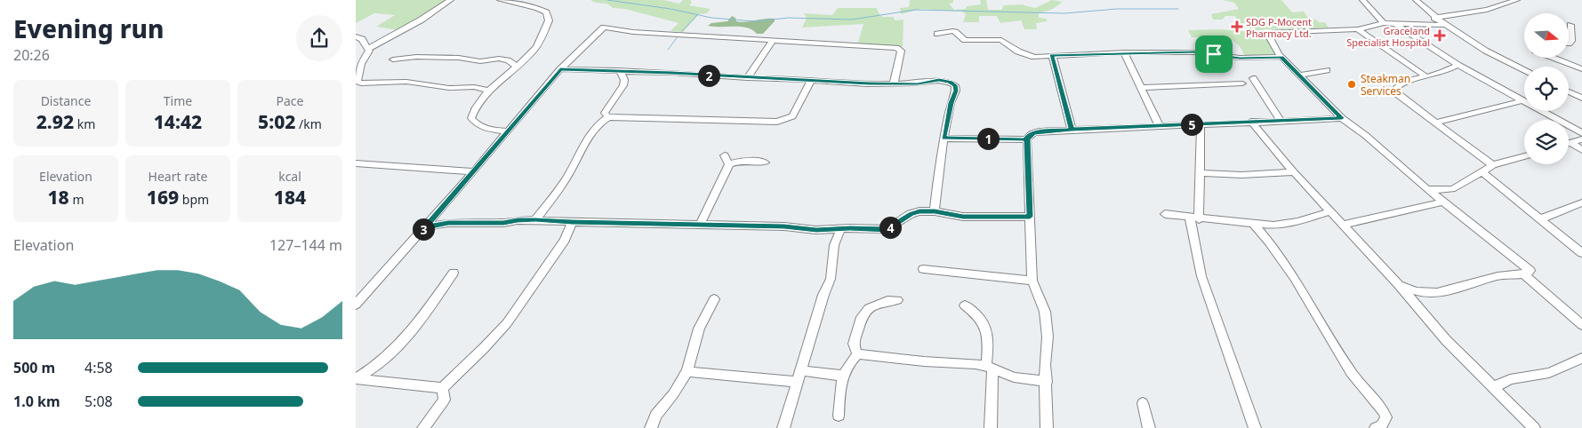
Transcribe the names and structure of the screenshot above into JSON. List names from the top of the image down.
{
  "places": {
    "health": ["SDG P-Mocent Pharmacy Ltd.", "Graceland Specialist Hospital"],
    "other": ["Steakman Services"]
  },
  "north": "right",
  "page": {
    "heading": ["Evening run", "20:26"],
    "pins": [
      "2",
      "5",
      "1",
      "4",
      "3"
    ],
    "stats": [
      ["Distance", "2.92 km"],
      ["Time", "14:42"],
      ["Pace", "5:02 /km"],
      ["Elevation", "18 m"],
      ["Heart rate", "169 bpm"],
      ["kcal", "184"]
    ],
    "chart": ["Elevation", "127–144 m"],
    "list": [
      {
        "name": "500 m",
        "note": "4:58"
      },
      {
        "name": "1.0 km",
        "note": "5:08"
      }
    ]
  }
}
